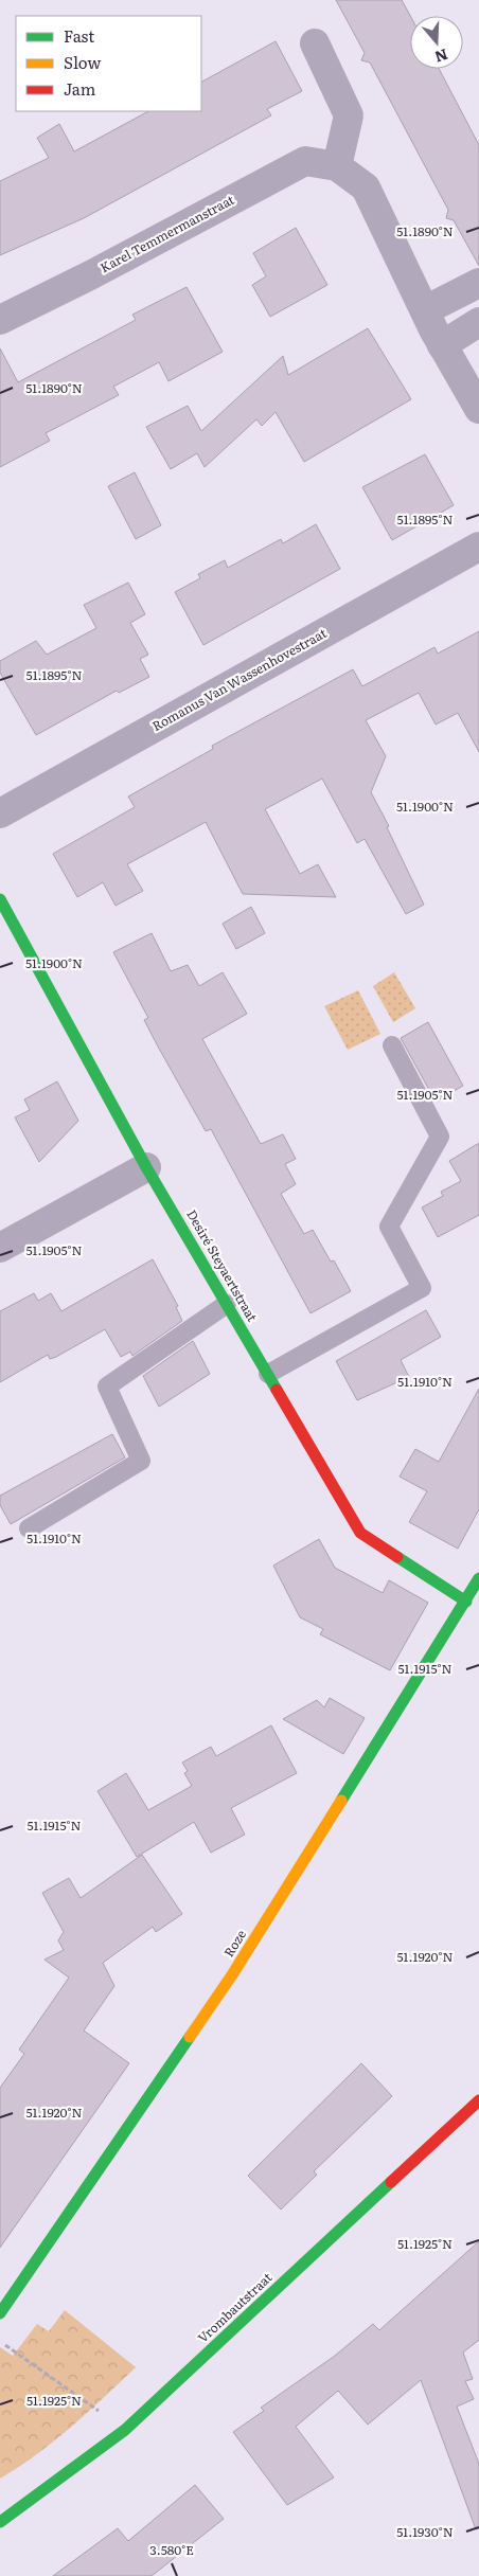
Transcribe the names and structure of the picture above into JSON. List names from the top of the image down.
{
  "streets": {
    "street": [
      "Karel Temmermanstraat",
      "Romanus Van Wassenhovestraat",
      "Desiré Steyaertstraat",
      "Roze",
      "Vrombautstraat"
    ]
  },
  "crossings": [
    ["Desiré Steyaertstraat", "Roze"]
  ],
  "legend": ["Fast", "Slow", "Jam"],
  "north": "bottom",
  "coordinates": [
    "51.1890°N",
    "51.1895°N",
    "51.1900°N",
    "51.1905°N",
    "51.1910°N",
    "51.1915°N",
    "51.1920°N",
    "51.1925°N",
    "51.1930°N",
    "3.580°E"
  ]
}
